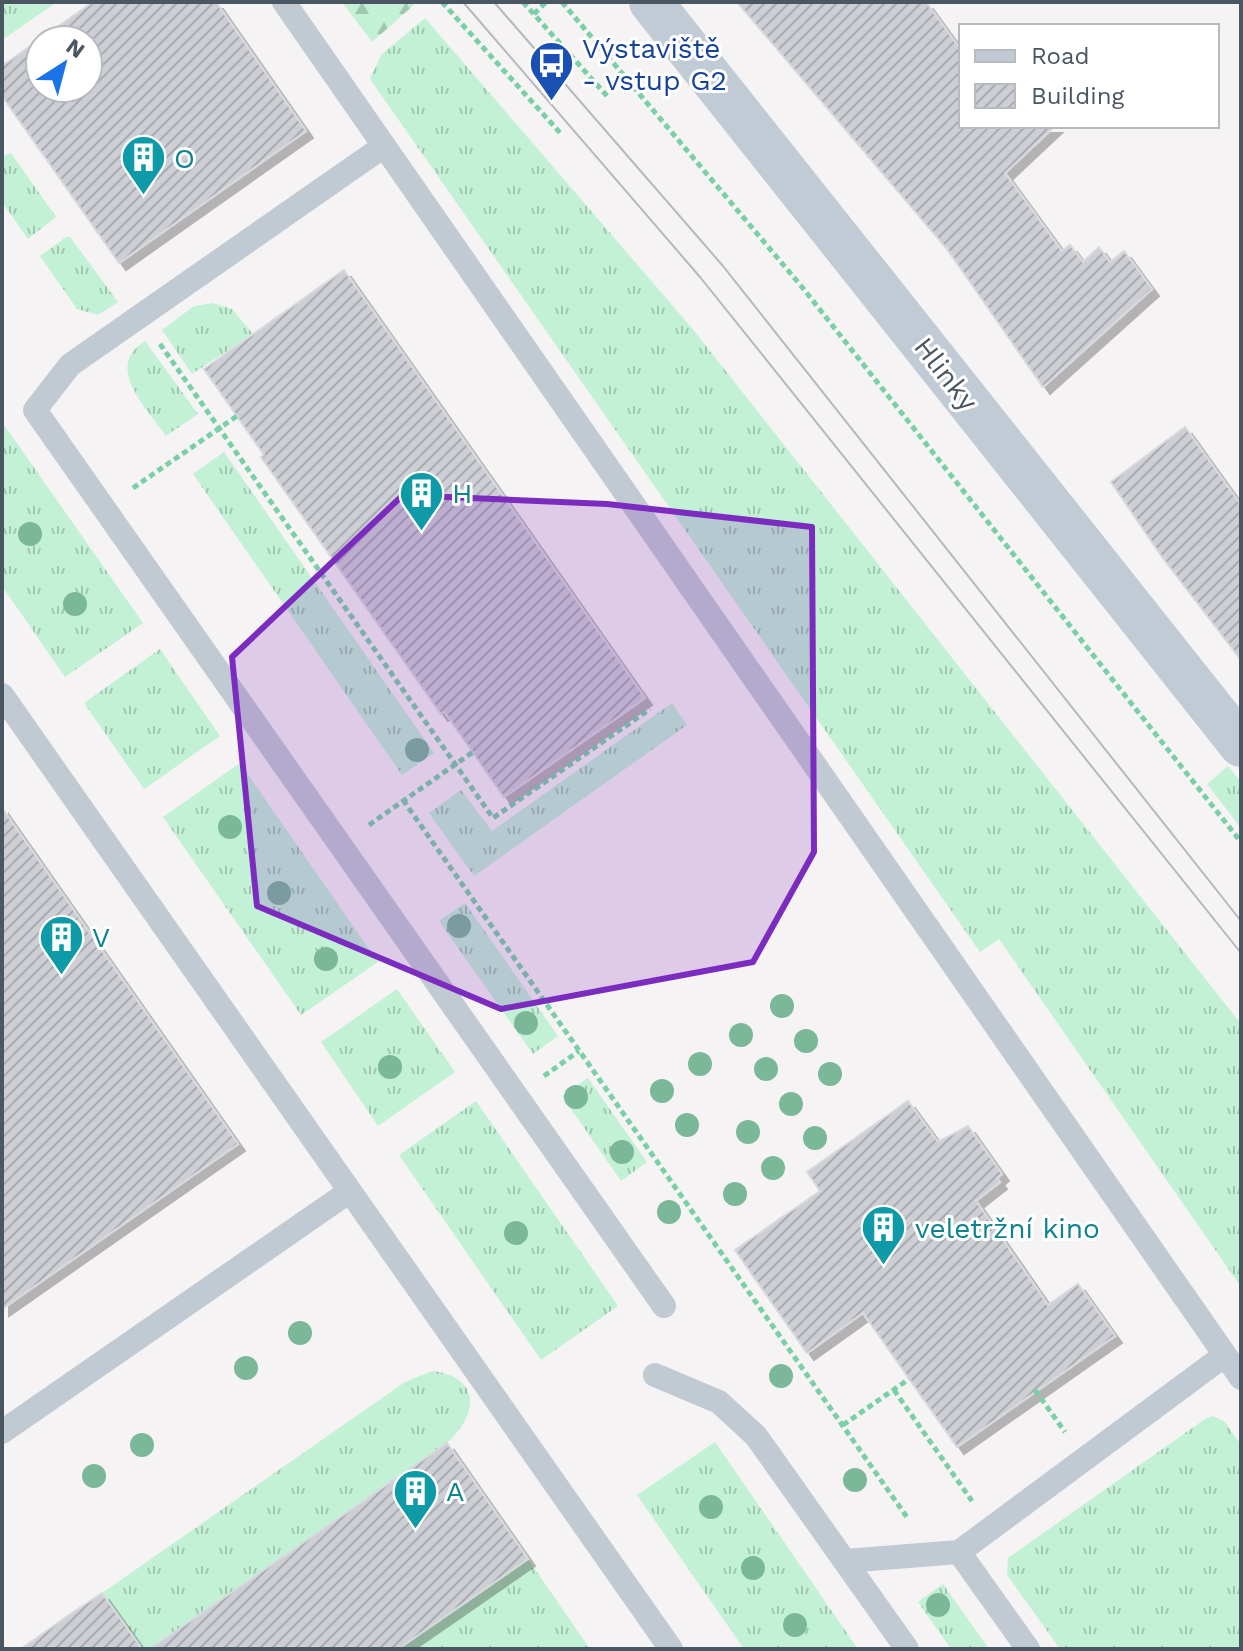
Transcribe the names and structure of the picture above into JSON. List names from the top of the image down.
{
  "streets": {
    "street": ["Hlinky"]
  },
  "places": {
    "bus stop": ["Výstaviště - vstup G2"],
    "building": [
      "O",
      "H",
      "V",
      "veletržní kino",
      "A"
    ]
  },
  "legend": ["Road", "Building"],
  "north": "top right"
}
